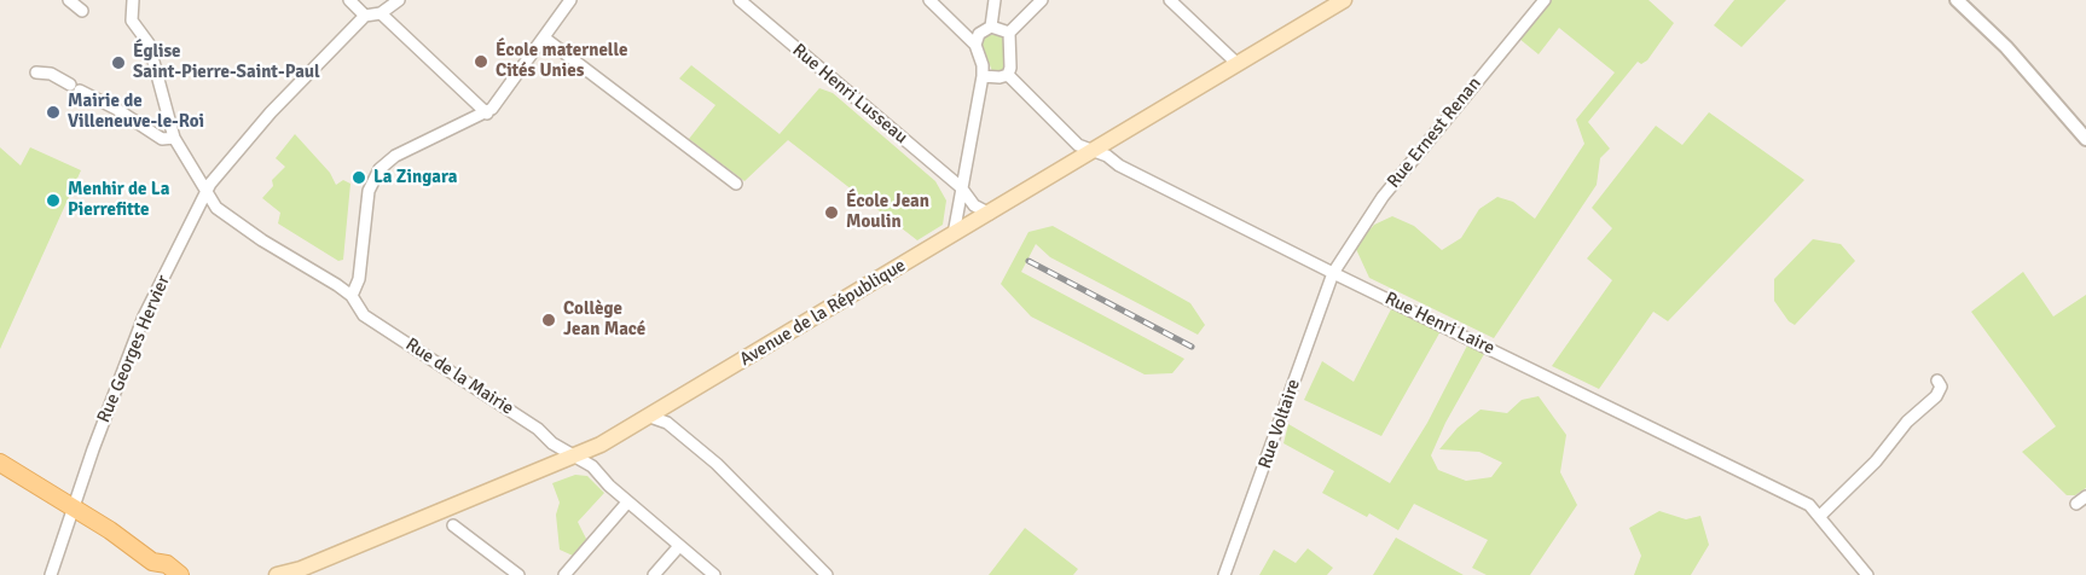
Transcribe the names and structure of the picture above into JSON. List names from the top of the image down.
{
  "streets": {
    "main road": ["Avenue de la République"],
    "street": [
      "Rue Henri Lusseau",
      "Rue Ernest Renan",
      "Rue Henri Laire",
      "Rue Georges Hervier",
      "Rue de la Mairie",
      "Rue Voltaire"
    ]
  },
  "crossings": [
    ["Rue Henri Lusseau", "Avenue de la République"],
    ["Rue Ernest Renan", "Rue Henri Laire"],
    ["Rue Ernest Renan", "Rue Voltaire"],
    ["Avenue de la République", "Rue Henri Laire"],
    ["Avenue de la République", "Rue de la Mairie"],
    ["Rue Henri Laire", "Rue Voltaire"],
    ["Rue Georges Hervier", "Rue de la Mairie"]
  ],
  "places": [
    "École maternelle Cités Unies",
    "Église Saint-Pierre-Saint-Paul",
    "Mairie de Villeneuve-le-Roi",
    "La Zingara",
    "Menhir de La Pierrefitte",
    "École Jean Moulin",
    "Collège Jean Macé"
  ]
}
